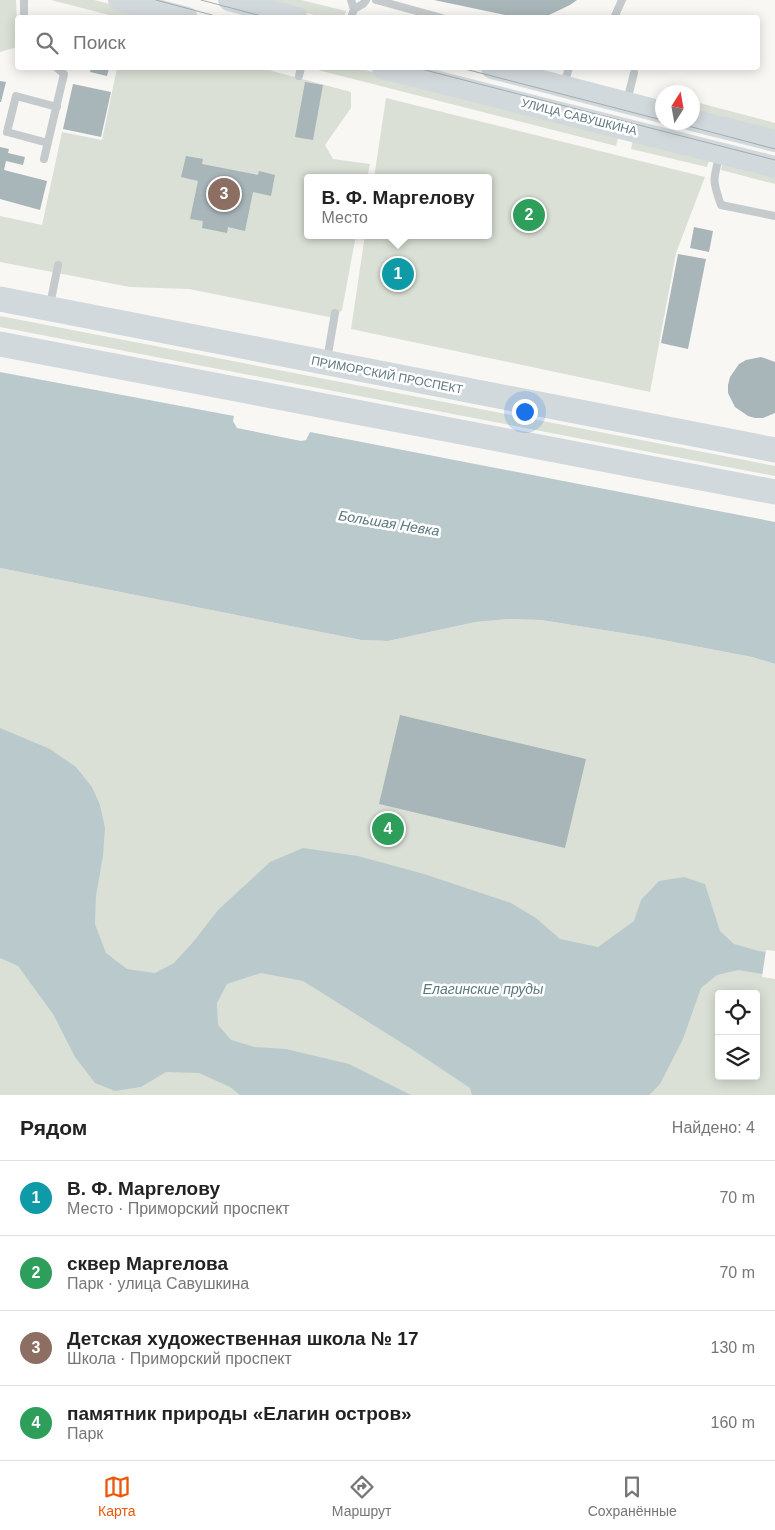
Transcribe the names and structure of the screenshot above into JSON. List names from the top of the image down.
{
  "streets": {
    "main road": ["УЛИЦА САВУШКИНА", "ПРИМОРСКИЙ ПРОСПЕКТ"]
  },
  "water": ["Большая Невка", "Елагинские пруды"],
  "north": "top",
  "page": {
    "search": "Поиск",
    "popup": ["В. Ф. Маргелову", "Место"],
    "pins": [
      "3",
      "2",
      "1",
      "4"
    ],
    "heading": ["Рядом", "Найдено: 4"],
    "list": [
      {
        "mark": "1",
        "name": "В. Ф. Маргелову",
        "note": "Место · Приморский проспект",
        "value": "70 m"
      },
      {
        "mark": "2",
        "name": "сквер Маргелова",
        "note": "Парк · улица Савушкина",
        "value": "70 m"
      },
      {
        "mark": "3",
        "name": "Детская художественная школа № 17",
        "note": "Школа · Приморский проспект",
        "value": "130 m"
      },
      {
        "mark": "4",
        "name": "памятник природы «Елагин остров»",
        "note": "Парк",
        "value": "160 m"
      }
    ],
    "nav": ["Карта", "Маршрут", "Сохранённые"]
  }
}
